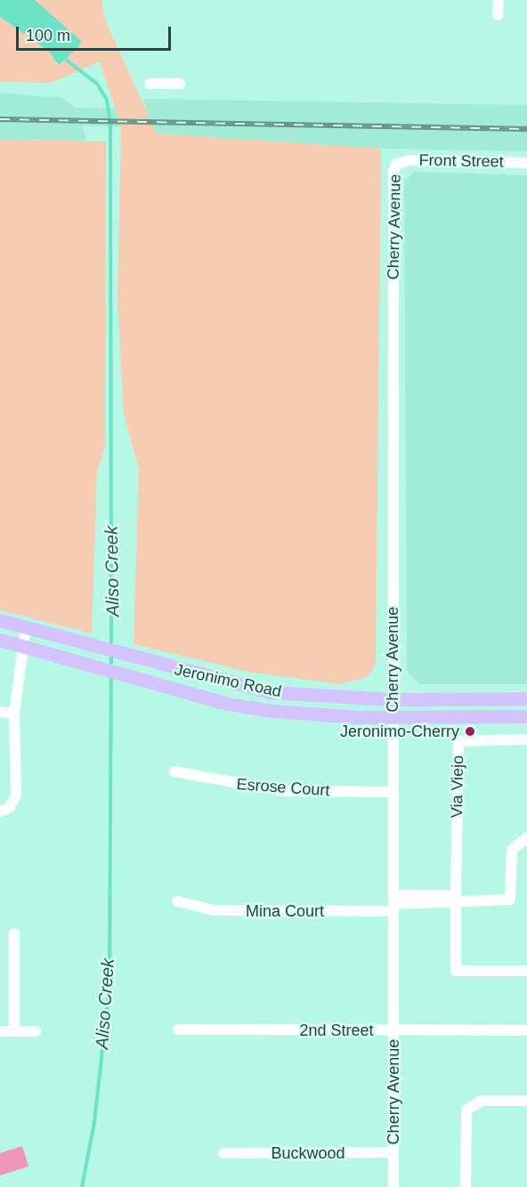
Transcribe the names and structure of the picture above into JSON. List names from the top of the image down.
{
  "streets": {
    "main road": ["Jeronimo Road"],
    "street": [
      "Front Street",
      "Cherry Avenue",
      "Via Viejo",
      "Esrose Court",
      "Mina Court",
      "2nd Street",
      "Buckwood"
    ]
  },
  "crossings": [
    ["Front Street", "Cherry Avenue"],
    ["Cherry Avenue", "Jeronimo Road"],
    ["Cherry Avenue", "Esrose Court"],
    ["Cherry Avenue", "Mina Court"],
    ["Cherry Avenue", "2nd Street"],
    ["Cherry Avenue", "Buckwood"]
  ],
  "water": ["Aliso Creek"],
  "places": ["Jeronimo-Cherry"],
  "scale_bar": "100 m"
}
